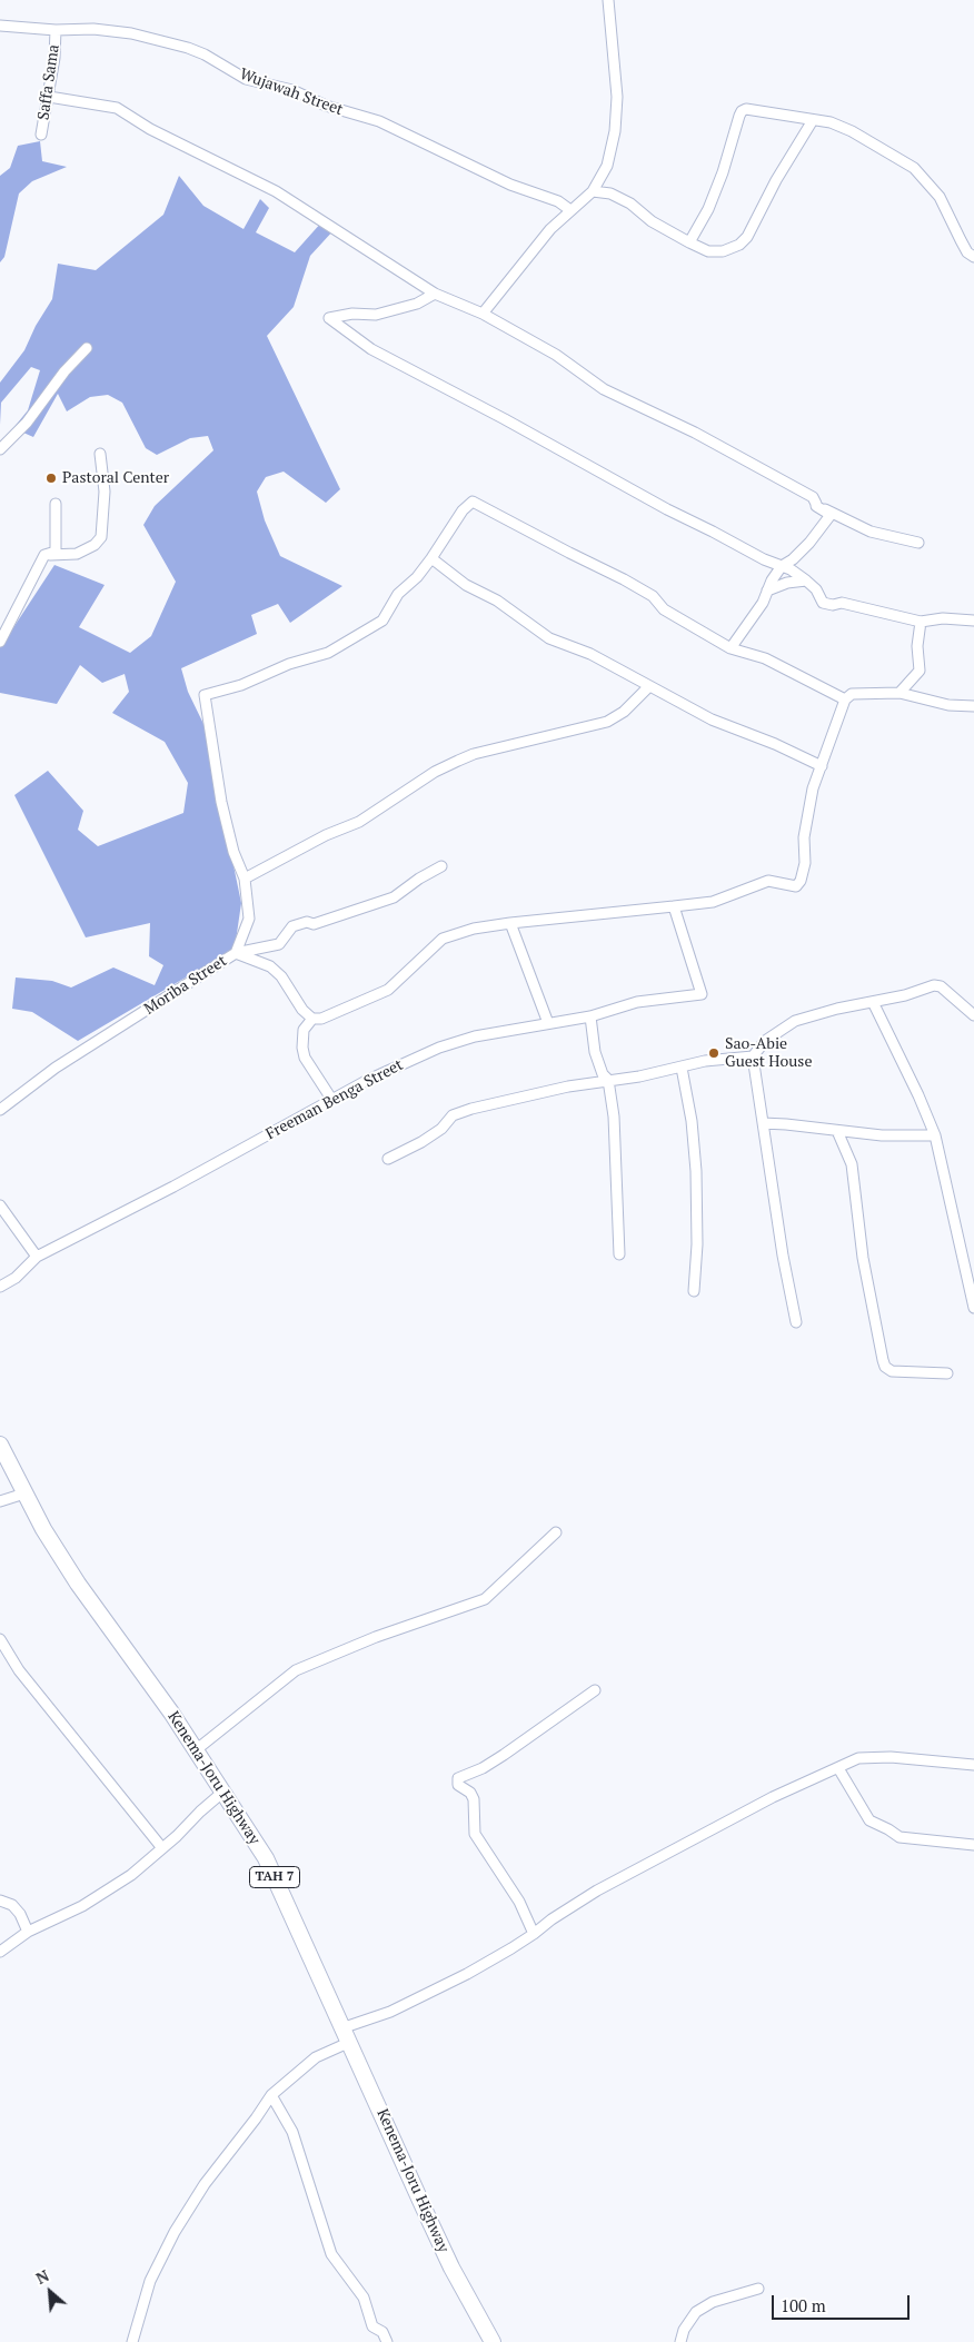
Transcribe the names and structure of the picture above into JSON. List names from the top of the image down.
{
  "streets": {
    "highway": ["Kenema-Joru Highway", "TAH 7"],
    "street": [
      "Saffa Sama",
      "Wujawah Street",
      "Moriba Street",
      "Freeman Benga Street"
    ]
  },
  "crossings": [
    ["Saffa Sama", "Wujawah Street"]
  ],
  "places": ["Pastoral Center", "Sao-Abie Guest House"],
  "scale_bar": "100 m",
  "north": "top left"
}
